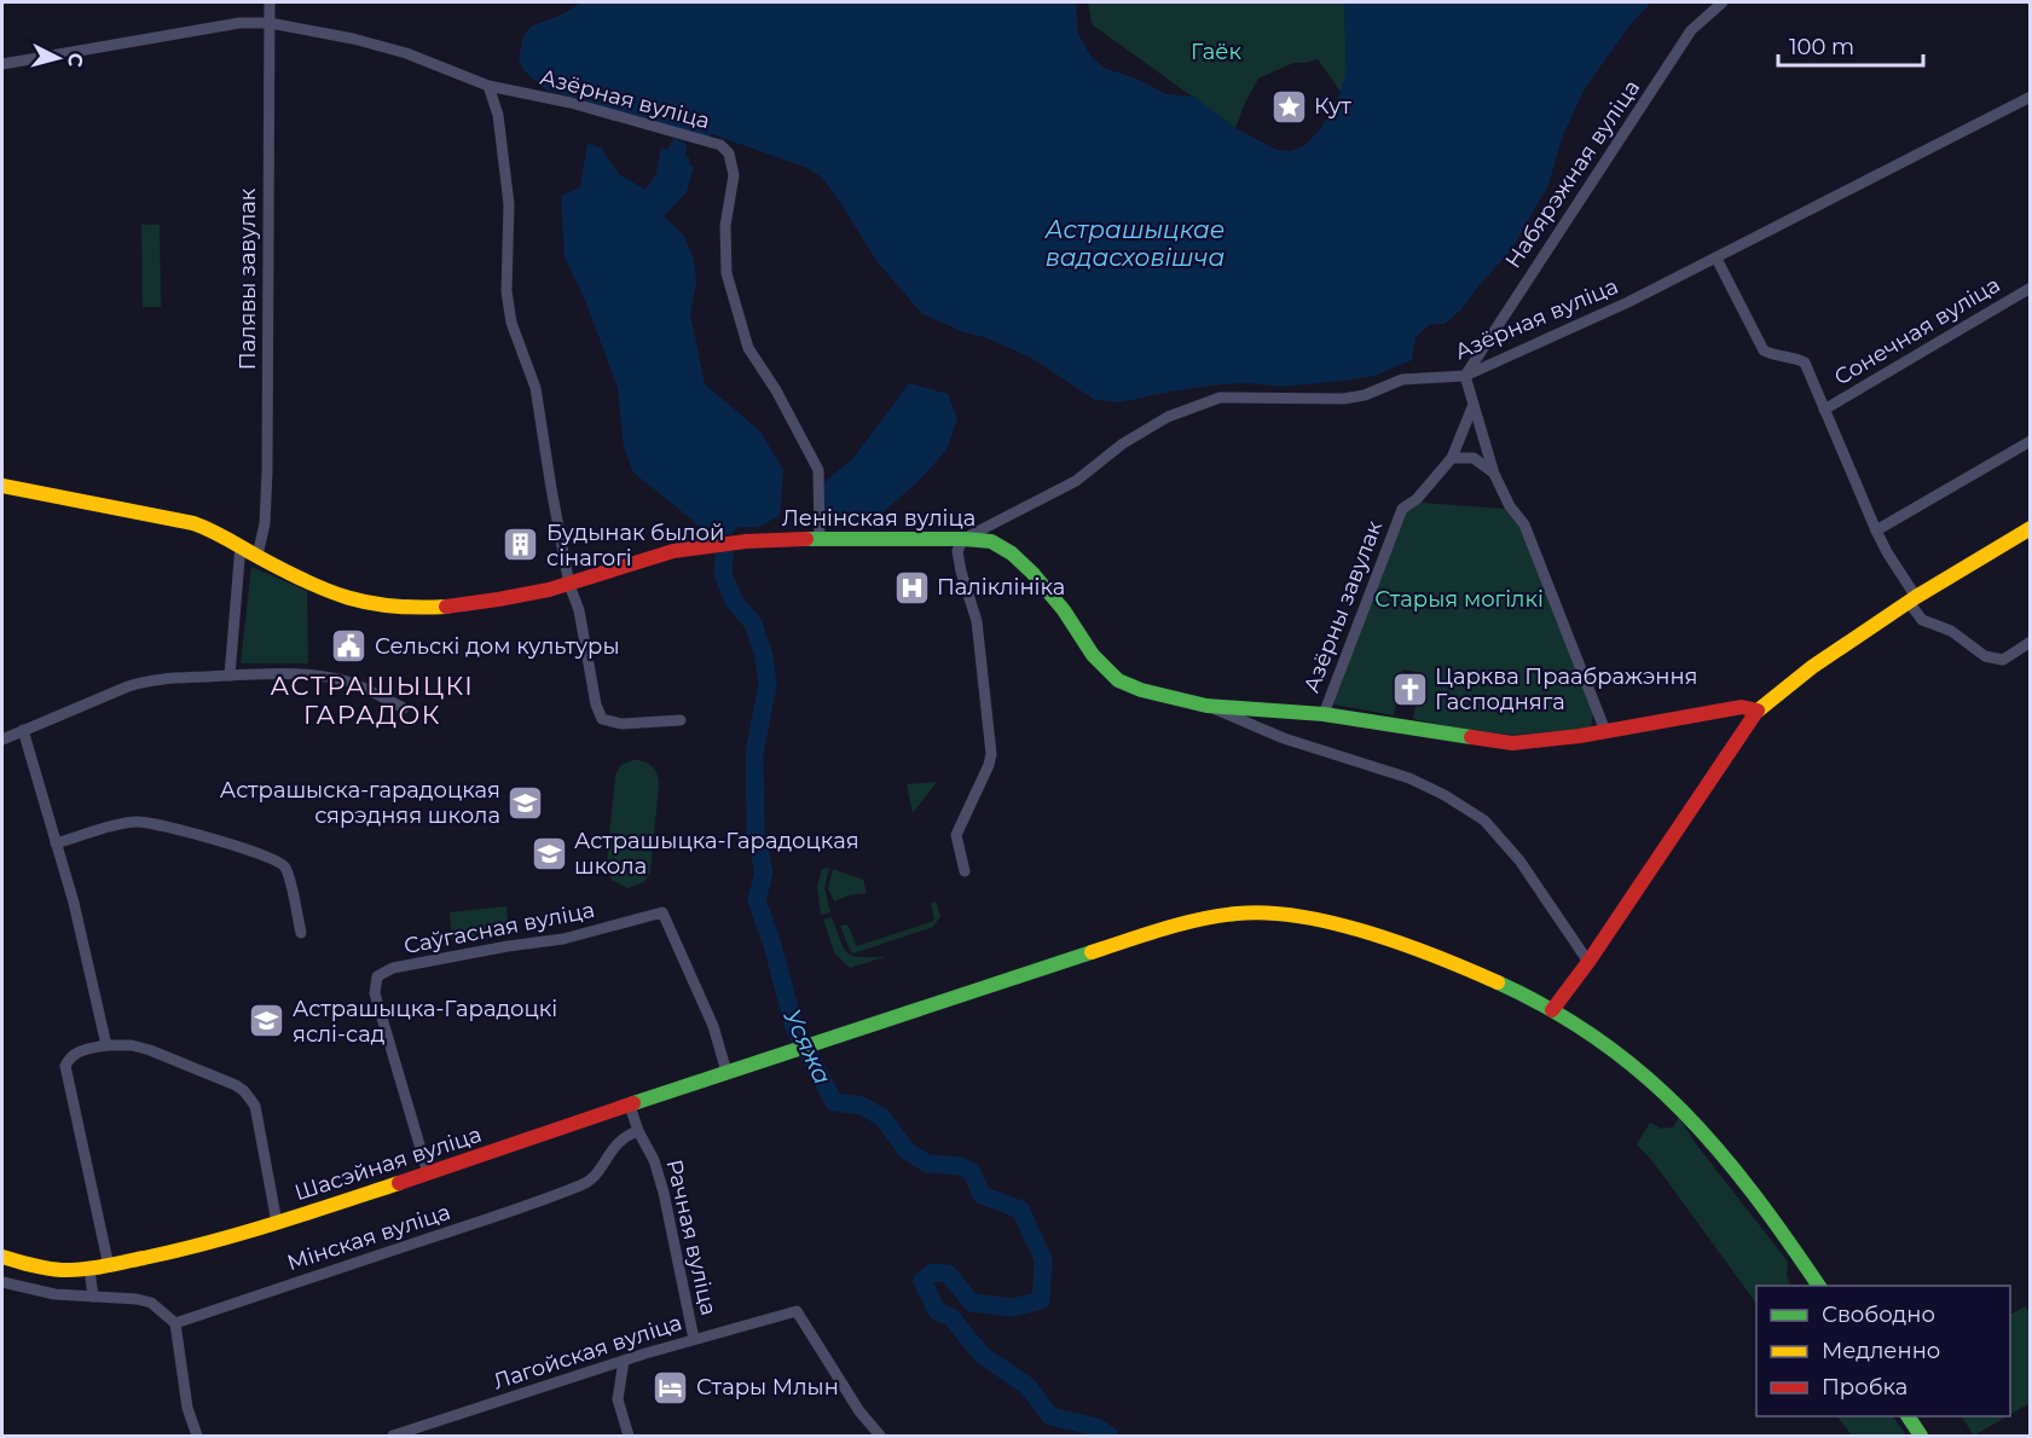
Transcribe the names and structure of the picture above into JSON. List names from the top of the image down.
{
  "streets": {
    "street": [
      "Азёрная вуліца",
      "Набярэжная вуліца",
      "Палявы завулак",
      "Сонечная вуліца",
      "Ленінская вуліца",
      "Азёрны завулак",
      "Саўгасная вуліца",
      "Шасэйная вуліца",
      "Мінская вуліца",
      "Рачная вуліца",
      "Лагойская вуліца"
    ]
  },
  "crossings": [
    ["Азёрная вуліца", "Набярэжная вуліца"],
    ["Азёрная вуліца", "Палявы завулак"],
    ["Азёрная вуліца", "Ленінская вуліца"],
    ["Палявы завулак", "Ленінская вуліца"],
    ["Ленінская вуліца", "Азёрны завулак"],
    ["Саўгасная вуліца", "Шасэйная вуліца"],
    ["Шасэйная вуліца", "Рачная вуліца"],
    ["Мінская вуліца", "Рачная вуліца"],
    ["Рачная вуліца", "Лагойская вуліца"]
  ],
  "districts": ["АСТРАШЫЦКІ ГАРАДОК"],
  "water": ["Астрашыцкае вадасховішча", "Усяжа"],
  "parks": ["Гаёк", "Старыя могілкі"],
  "places": {
    "place": ["Кут"],
    "building": ["Будынак былой сінагогі"],
    "hospital": ["Паліклініка"],
    "public building": ["Сельскі дом культуры"],
    "church": ["Царква Праабражэння Гасподняга"],
    "school or university": ["Астрашыска-гарадоцкая сярэдняя школа", "Астрашыцка-Гарадоцкая школа", "Астрашыцка-Гарадоцкі яслі-сад"],
    "hotel": ["Стары Млын"]
  },
  "legend": ["Свободно", "Медленно", "Пробка"],
  "scale_bar": "100 m",
  "north": "right"
}
